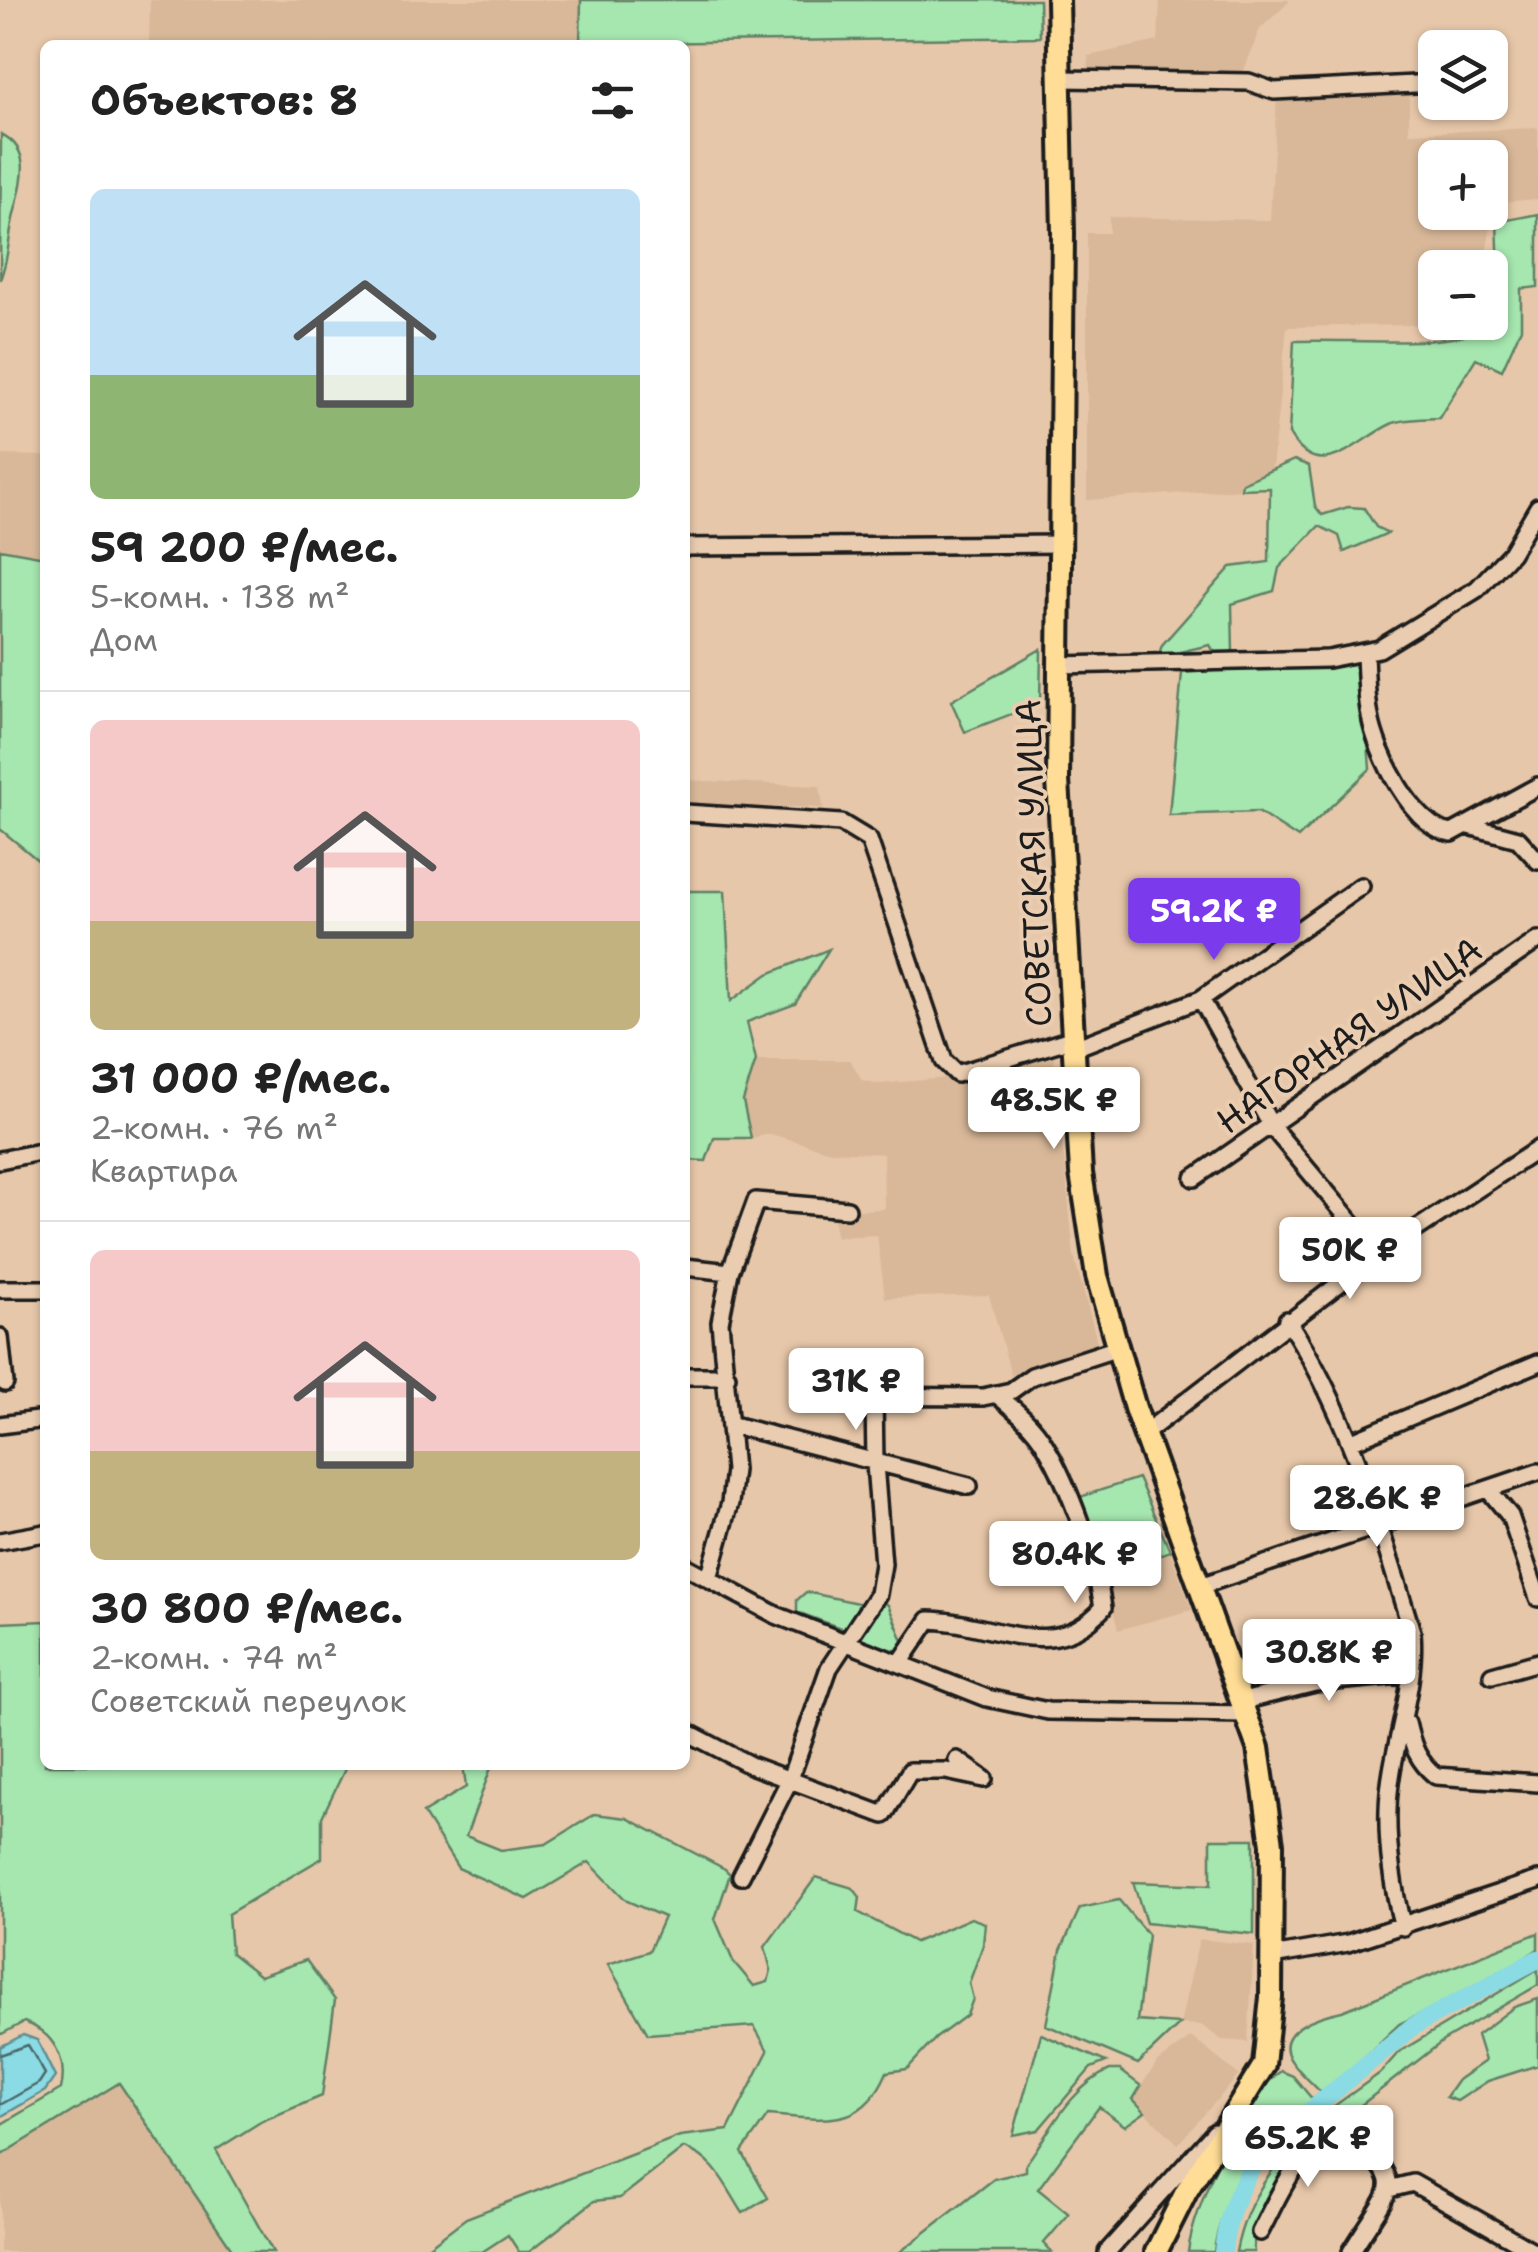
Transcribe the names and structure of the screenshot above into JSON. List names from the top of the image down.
{
  "streets": {
    "main road": ["СОВЕТСКАЯ УЛИЦА"],
    "street": ["НАГОРНАЯ УЛИЦА"]
  },
  "page": {
    "map_buttons": ["+", "−"],
    "heading": "Объектов: 8",
    "list": [
      {
        "name": "59 200 ₽/мес.",
        "note": "5-комн. · 138 m² · Дом"
      },
      {
        "name": "31 000 ₽/мес.",
        "note": "2-комн. · 76 m² · Квартира"
      },
      {
        "name": "30 800 ₽/мес.",
        "note": "2-комн. · 74 m² · Советский переулок"
      }
    ],
    "price": [
      "59.2K ₽",
      "48.5K ₽",
      "50K ₽",
      "31K ₽",
      "28.6K ₽",
      "80.4K ₽",
      "30.8K ₽",
      "65.2K ₽"
    ]
  }
}
